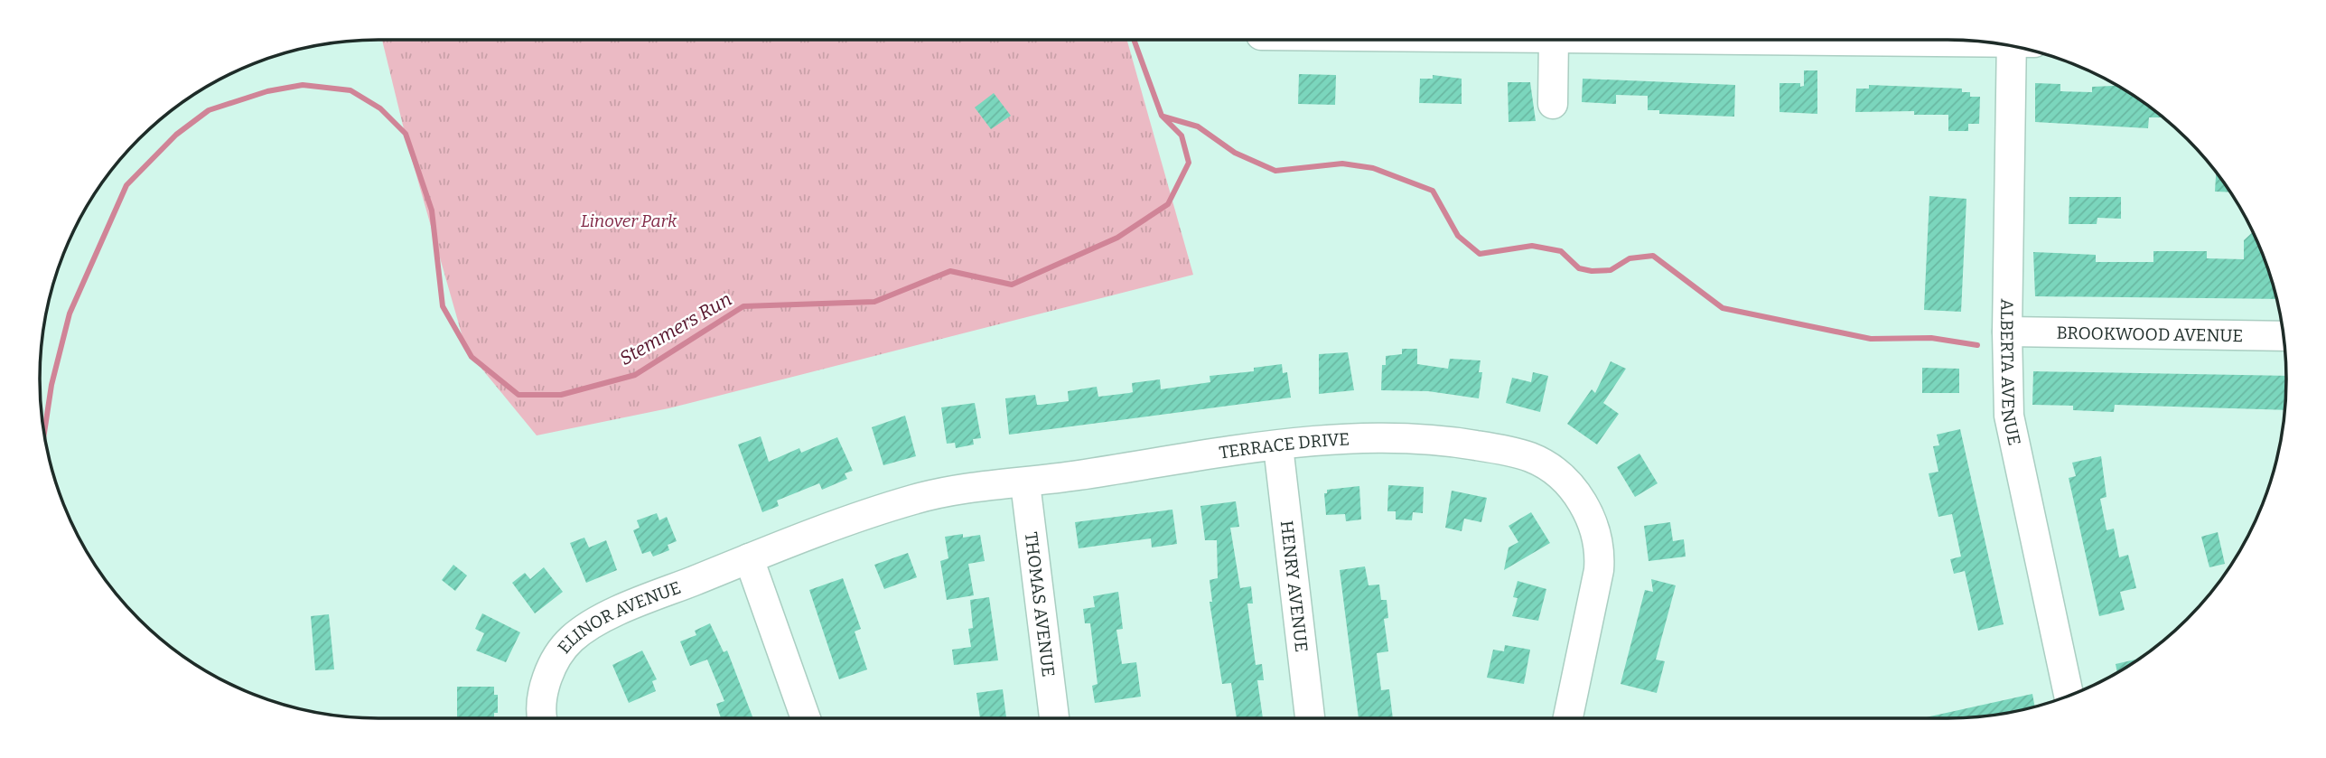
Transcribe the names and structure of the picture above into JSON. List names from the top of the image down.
{
  "streets": {
    "street": [
      "BROOKWOOD AVENUE",
      "ALBERTA AVENUE",
      "TERRACE DRIVE",
      "HENRY AVENUE",
      "THOMAS AVENUE",
      "ELINOR AVENUE"
    ]
  },
  "crossings": [
    ["BROOKWOOD AVENUE", "ALBERTA AVENUE"],
    ["TERRACE DRIVE", "HENRY AVENUE"],
    ["TERRACE DRIVE", "THOMAS AVENUE"],
    ["TERRACE DRIVE", "ELINOR AVENUE"]
  ],
  "water": ["Stemmers Run"],
  "parks": ["Linover Park"]
}
